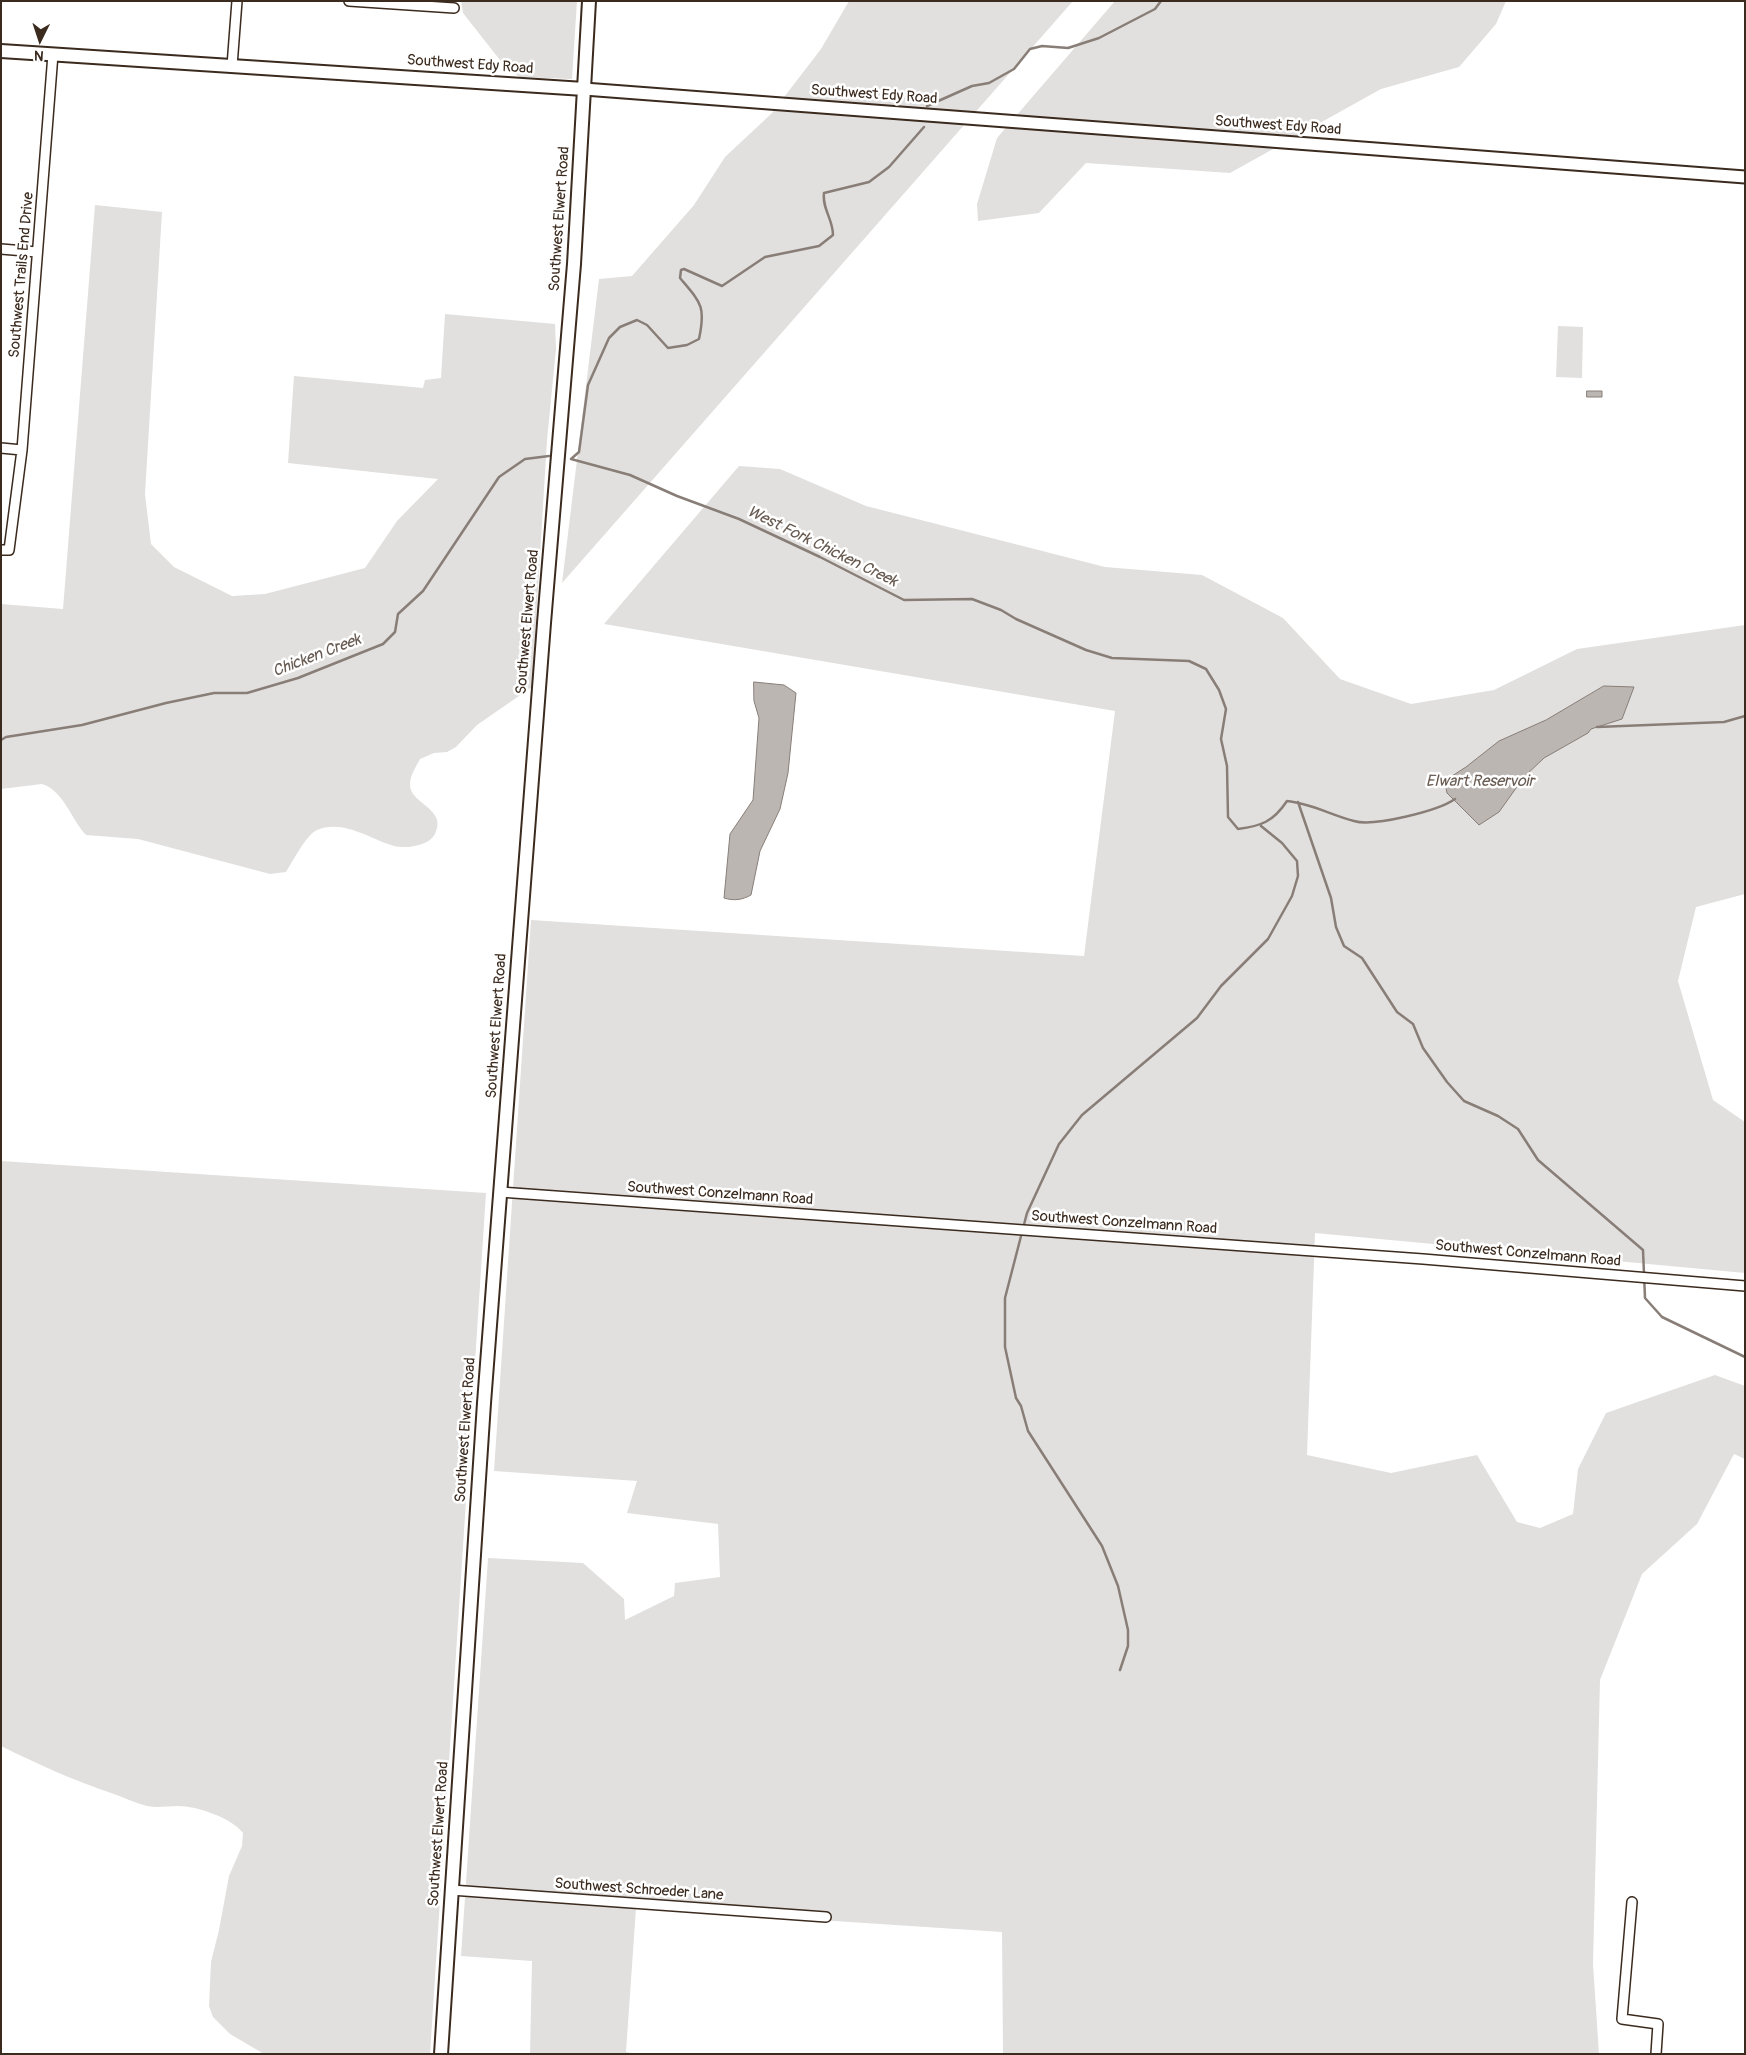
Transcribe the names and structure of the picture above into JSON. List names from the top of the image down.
{
  "streets": {
    "main road": ["Southwest Edy Road", "Southwest Elwert Road"],
    "street": ["Southwest Trails End Drive", "Southwest Conzelmann Road", "Southwest Schroeder Lane"]
  },
  "crossings": [
    ["Southwest Edy Road", "Southwest Elwert Road"],
    ["Southwest Edy Road", "Southwest Trails End Drive"],
    ["Southwest Elwert Road", "Southwest Conzelmann Road"],
    ["Southwest Elwert Road", "Southwest Schroeder Lane"]
  ],
  "water": ["West Fork Chicken Creek", "Chicken Creek", "Elwart Reservoir"],
  "north": "bottom"
}
